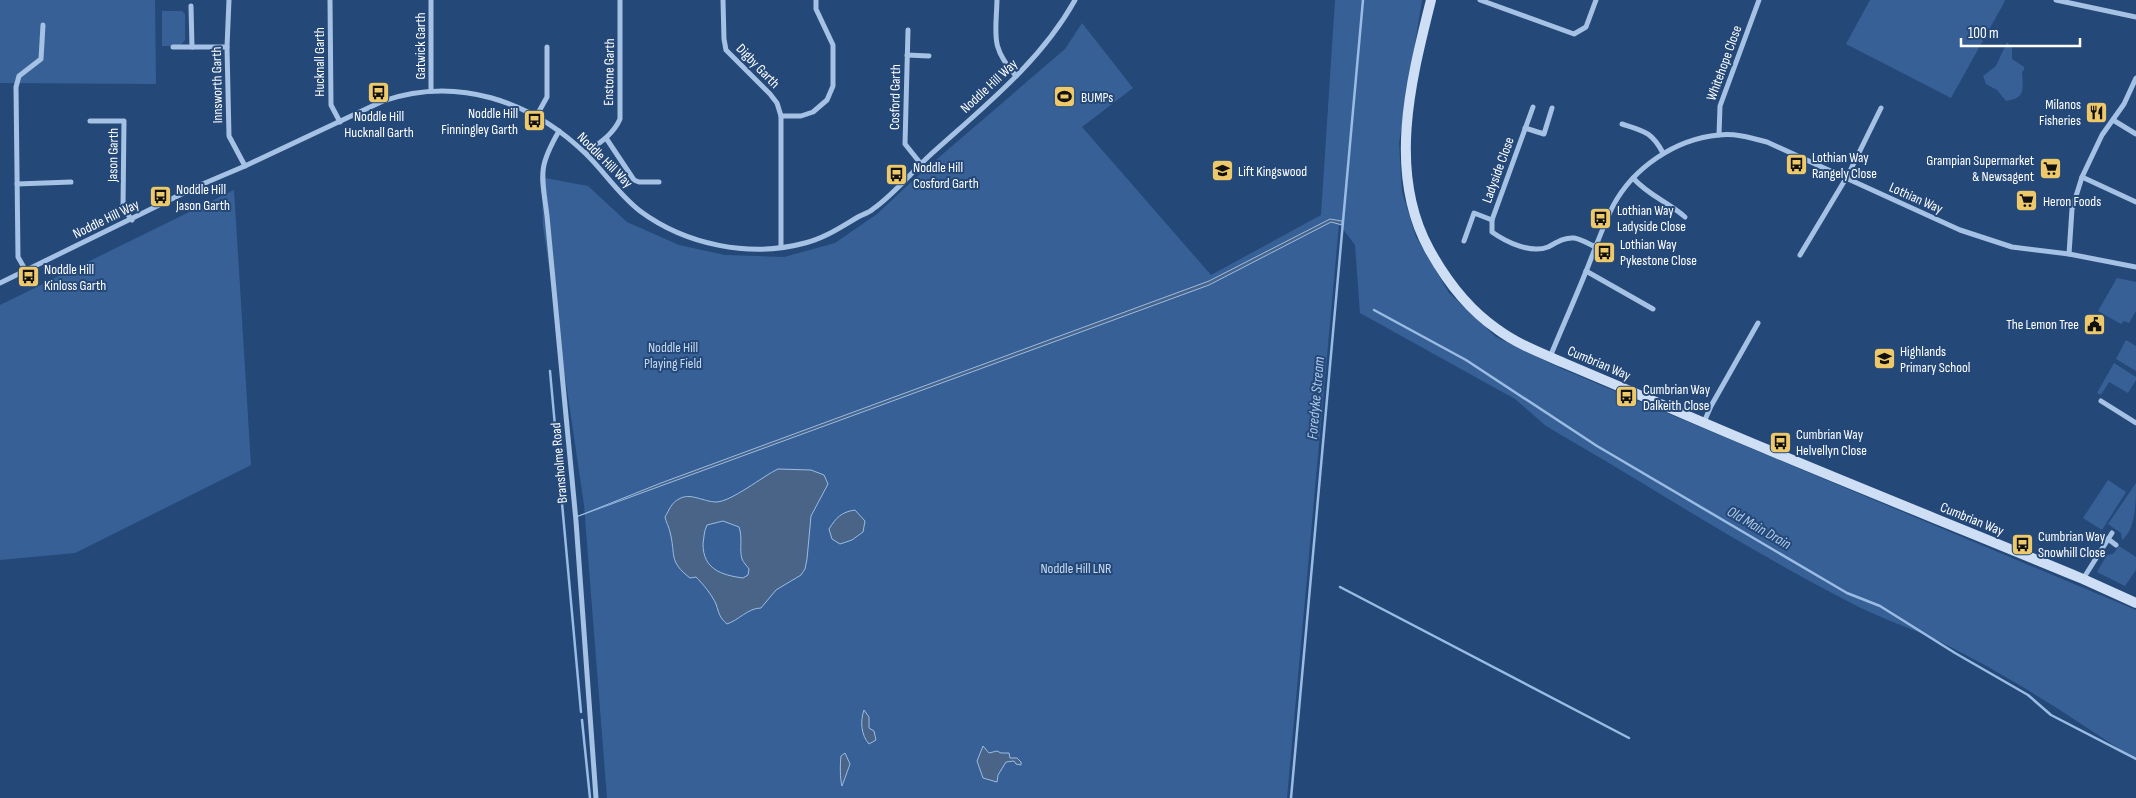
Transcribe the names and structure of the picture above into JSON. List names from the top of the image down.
{
  "streets": {
    "street": [
      "Gatwick Garth",
      "Hucknall Garth",
      "Whitehope Close",
      "Digby Garth",
      "Enstone Garth",
      "Innsworth Garth",
      "Noddle Hill Way",
      "Cosford Garth",
      "Jason Garth",
      "Ladyside Close",
      "Lothian Way",
      "Cumbrian Way",
      "Bransholme Road"
    ]
  },
  "crossings": [
    ["Gatwick Garth", "Noddle Hill Way"],
    ["Hucknall Garth", "Noddle Hill Way"],
    ["Whitehope Close", "Lothian Way"],
    ["Digby Garth", "Noddle Hill Way"],
    ["Enstone Garth", "Noddle Hill Way"],
    ["Innsworth Garth", "Noddle Hill Way"],
    ["Noddle Hill Way", "Cosford Garth"],
    ["Noddle Hill Way", "Jason Garth"],
    ["Noddle Hill Way", "Bransholme Road"],
    ["Ladyside Close", "Lothian Way"],
    ["Lothian Way", "Cumbrian Way"]
  ],
  "water": ["Foredyke Stream", "Old Main Drain"],
  "parks": ["Noddle Hill Playing Field", "Noddle Hill LNR"],
  "places": {
    "bus stop": [
      "Noddle Hill Hucknall Garth",
      "Noddle Hill Finningley Garth",
      "Lothian Way Rangely Close",
      "Noddle Hill Cosford Garth",
      "Noddle Hill Jason Garth",
      "Lothian Way Ladyside Close",
      "Lothian Way Pykestone Close",
      "Noddle Hill Kinloss Garth",
      "Cumbrian Way Dalkeith Close",
      "Cumbrian Way Helvellyn Close",
      "Cumbrian Way Snowhill Close"
    ],
    "sports": ["BUMPs"],
    "restaurant": ["Milanos Fisheries"],
    "supermarket": ["Grampian Supermarket & Newsagent", "Heron Foods"],
    "school or university": ["Lift Kingswood", "Highlands Primary School"],
    "public building": ["The Lemon Tree"]
  },
  "scale_bar": "100 m"
}
